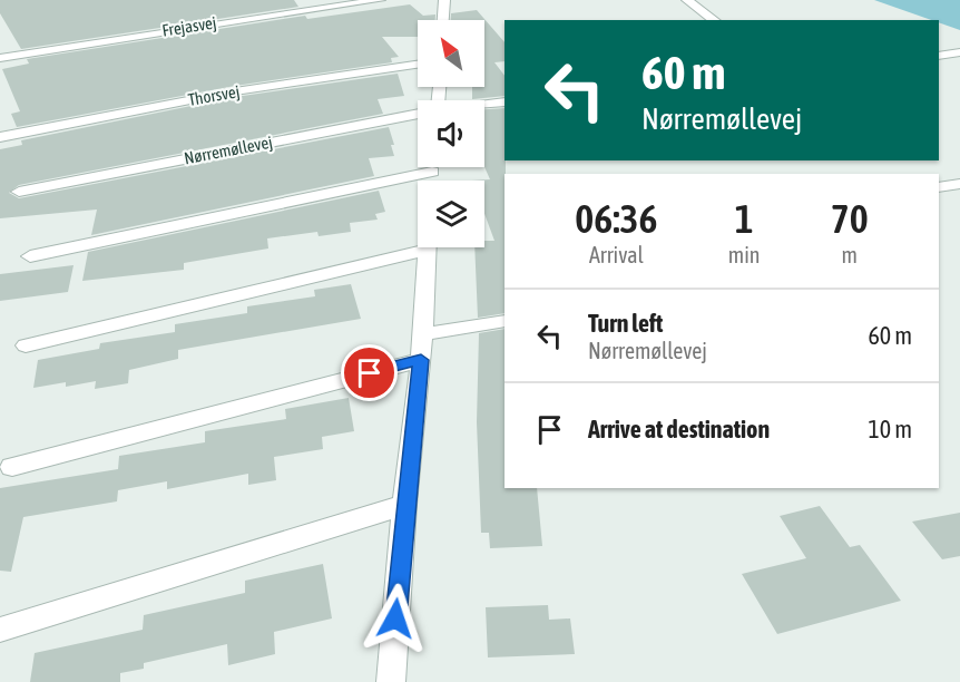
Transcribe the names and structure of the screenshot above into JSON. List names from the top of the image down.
{
  "streets": {
    "street": ["Frejasvej", "Thorsvej", "Nørremøllevej"]
  },
  "north": "top left",
  "page": {
    "turn": ["60 m", "Nørremøllevej"],
    "eta": [
      "06:36",
      "Arrival",
      "1",
      "min",
      "70",
      "m"
    ],
    "list": [
      {
        "name": "Turn left",
        "note": "Nørremøllevej",
        "value": "60 m"
      },
      {
        "name": "Arrive at destination",
        "value": "10 m"
      }
    ]
  }
}
